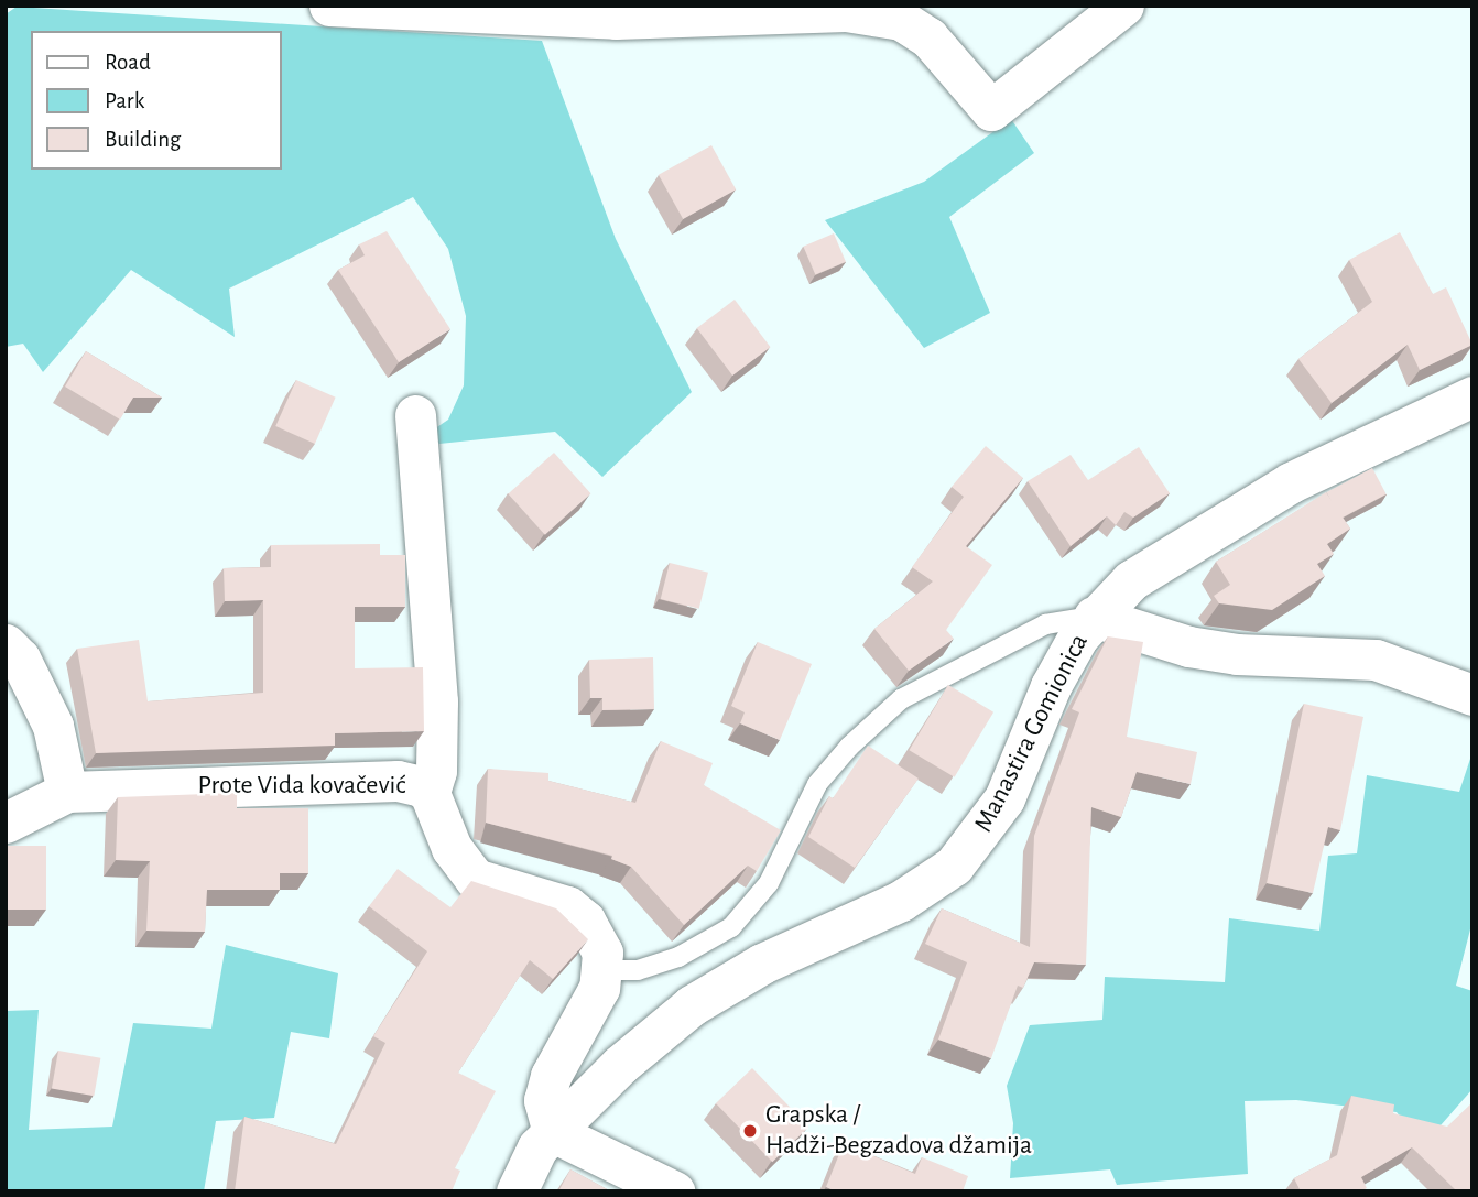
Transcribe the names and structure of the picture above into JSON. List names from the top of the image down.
{
  "streets": {
    "street": ["Manastira Gomionica", "Prote Vida kovačević"]
  },
  "places": ["Grapska / Hadži-Begzadova džamija"],
  "legend": ["Road", "Park", "Building"]
}
